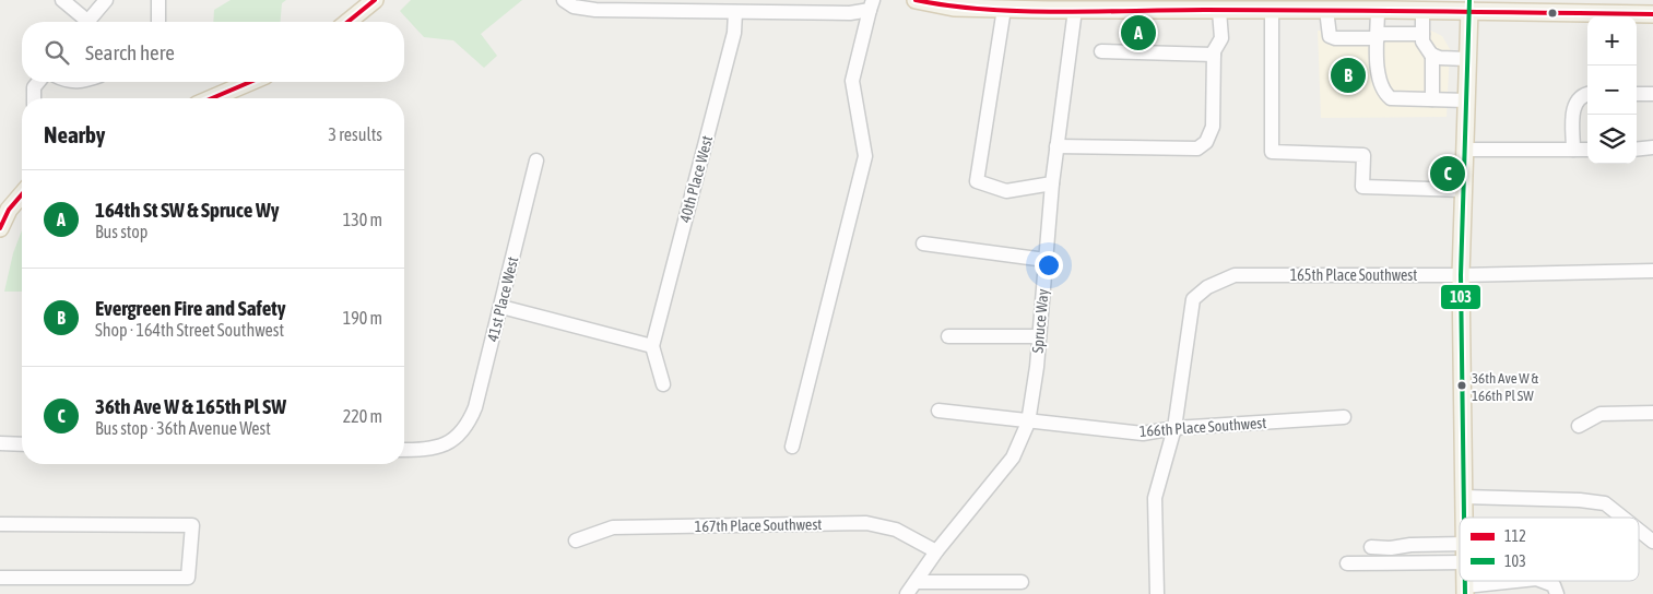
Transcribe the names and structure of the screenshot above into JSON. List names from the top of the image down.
{
  "streets": {
    "street": [
      "40th Place West",
      "165th Place Southwest",
      "41st Place West",
      "Spruce Way",
      "166th Place Southwest",
      "167th Place Southwest"
    ]
  },
  "crossings": [
    ["165th Place Southwest", "166th Place Southwest"],
    ["Spruce Way", "166th Place Southwest"],
    ["Spruce Way", "167th Place Southwest"]
  ],
  "places": ["36th Ave W & 166th Pl SW"],
  "lines": ["transit line 112", "transit line 103"],
  "legend": ["112", "103"],
  "page": {
    "pins": ["A", "B", "C"],
    "map_buttons": ["+", "−"],
    "search": "Search here",
    "heading": ["Nearby", "3 results"],
    "list": [
      {
        "mark": "A",
        "name": "164th St SW & Spruce Wy",
        "note": "Bus stop",
        "value": "130 m"
      },
      {
        "mark": "B",
        "name": "Evergreen Fire and Safety",
        "note": "Shop · 164th Street Southwest",
        "value": "190 m"
      },
      {
        "mark": "C",
        "name": "36th Ave W & 165th Pl SW",
        "note": "Bus stop · 36th Avenue West",
        "value": "220 m"
      }
    ]
  }
}
